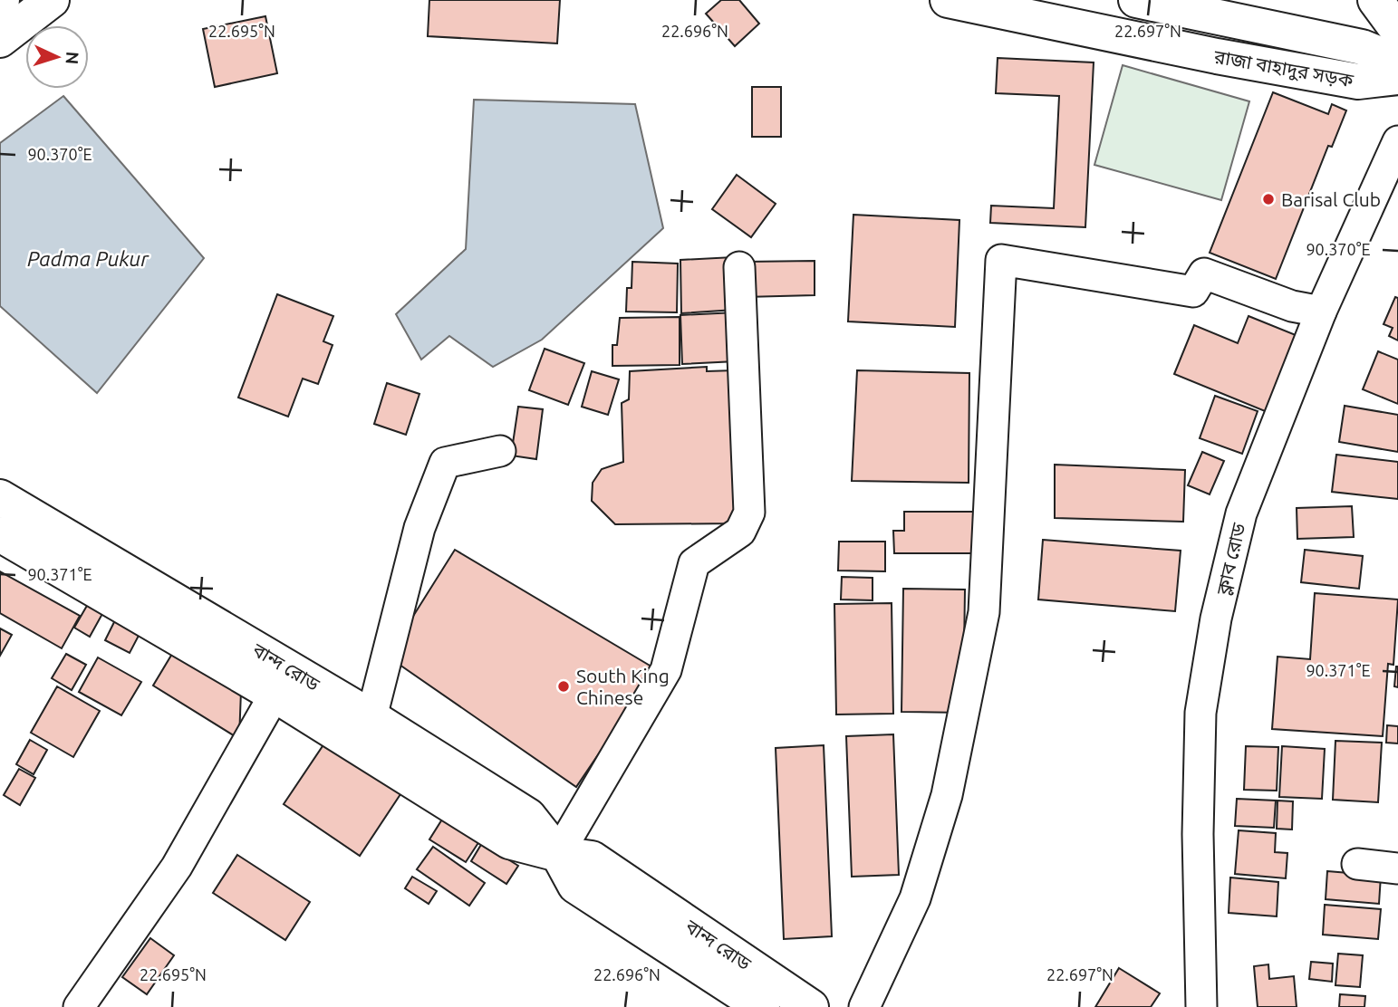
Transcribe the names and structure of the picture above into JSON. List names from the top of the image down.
{
  "streets": {
    "main road": ["রাজা বাহাদুর সড়ক", "বান্দ রোড"],
    "street": ["ক্লাব রোড"]
  },
  "water": ["Padma Pukur"],
  "places": ["Barisal Club", "South King Chinese"],
  "north": "right",
  "coordinates": [
    "22.695°N",
    "22.696°N",
    "22.697°N",
    "90.370°E",
    "90.371°E"
  ]
}
